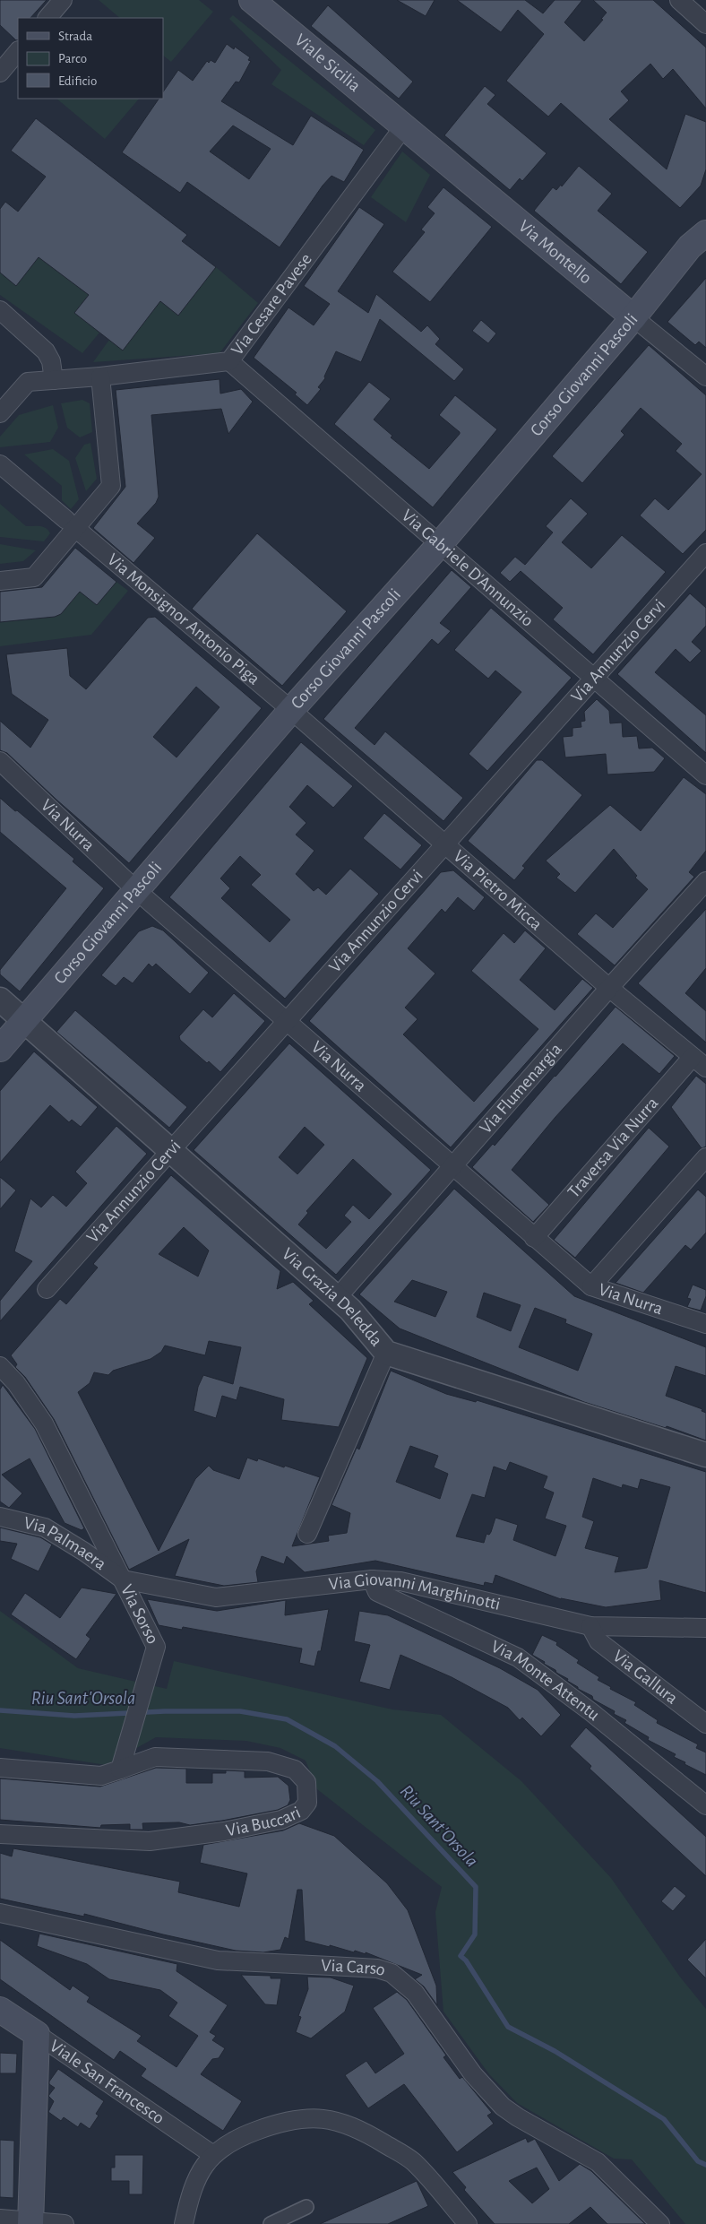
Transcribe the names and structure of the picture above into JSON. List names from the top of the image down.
{
  "streets": {
    "main road": [
      "Viale Sicilia",
      "Via Montello",
      "Corso Giovanni Pascoli",
      "Viale San Francesco"
    ],
    "street": [
      "Via Cesare Pavese",
      "Via Gabriele D'Annunzio",
      "Via Monsignor Antonio Piga",
      "Via Annunzio Cervi",
      "Via Nurra",
      "Via Pietro Micca",
      "Via Flumenargia",
      "Traversa Via Nurra",
      "Via Grazia Deledda",
      "Via Palmaera",
      "Via Giovanni Marghinotti",
      "Via Sorso",
      "Via Gallura",
      "Via Monte Attentu",
      "Via Buccari",
      "Via Carso"
    ]
  },
  "crossings": [
    ["Viale Sicilia", "Via Montello"],
    ["Viale Sicilia", "Via Cesare Pavese"],
    ["Via Montello", "Via Cesare Pavese"],
    ["Via Montello", "Corso Giovanni Pascoli"],
    ["Via Cesare Pavese", "Via Gabriele D'Annunzio"],
    ["Corso Giovanni Pascoli", "Via Gabriele D'Annunzio"],
    ["Corso Giovanni Pascoli", "Via Monsignor Antonio Piga"],
    ["Corso Giovanni Pascoli", "Via Nurra"],
    ["Corso Giovanni Pascoli", "Via Pietro Micca"],
    ["Corso Giovanni Pascoli", "Via Grazia Deledda"],
    ["Via Gabriele D'Annunzio", "Via Annunzio Cervi"],
    ["Via Monsignor Antonio Piga", "Via Pietro Micca"],
    ["Via Annunzio Cervi", "Via Nurra"],
    ["Via Annunzio Cervi", "Via Pietro Micca"],
    ["Via Annunzio Cervi", "Via Grazia Deledda"],
    ["Via Nurra", "Via Flumenargia"],
    ["Via Nurra", "Traversa Via Nurra"],
    ["Via Pietro Micca", "Via Flumenargia"],
    ["Via Pietro Micca", "Traversa Via Nurra"],
    ["Via Flumenargia", "Via Grazia Deledda"],
    ["Via Palmaera", "Via Giovanni Marghinotti"],
    ["Via Palmaera", "Via Sorso"],
    ["Via Giovanni Marghinotti", "Via Sorso"],
    ["Via Giovanni Marghinotti", "Via Gallura"],
    ["Via Giovanni Marghinotti", "Via Monte Attentu"],
    ["Via Sorso", "Via Buccari"]
  ],
  "water": ["Riu Sant'Orsola"],
  "legend": ["Strada", "Parco", "Edificio"]
}
